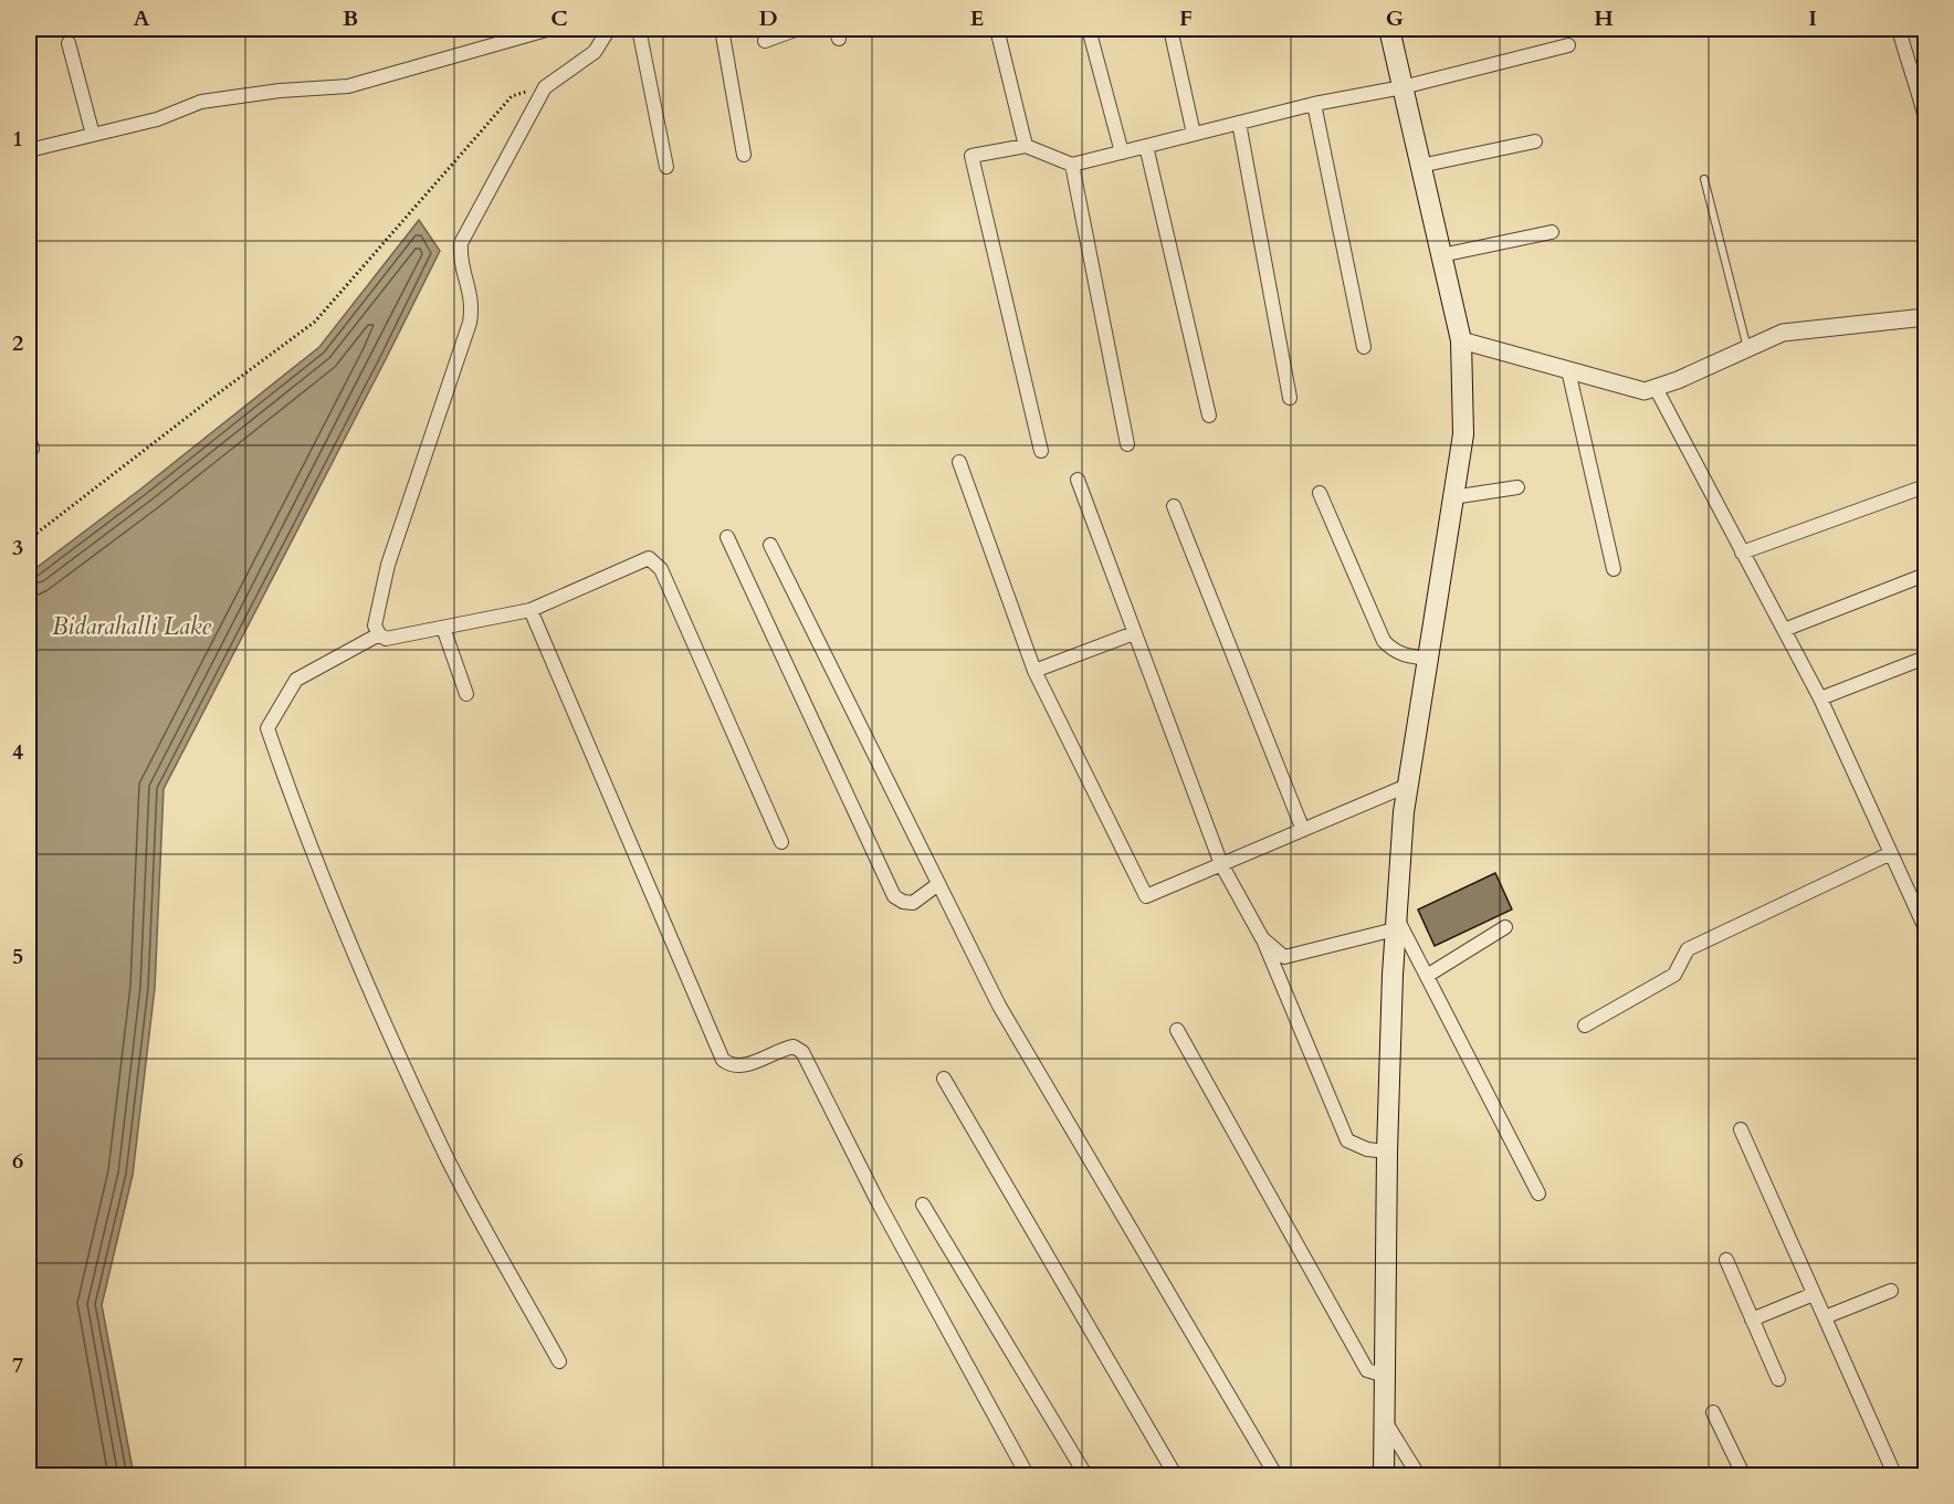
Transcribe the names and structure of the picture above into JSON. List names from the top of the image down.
{
  "water": ["Bidarahalli Lake"],
  "grid": {
    "columns": [
      "A",
      "B",
      "C",
      "D",
      "E",
      "F",
      "G",
      "H",
      "I"
    ],
    "rows": [
      "1",
      "2",
      "3",
      "4",
      "5",
      "6",
      "7"
    ]
  }
}
